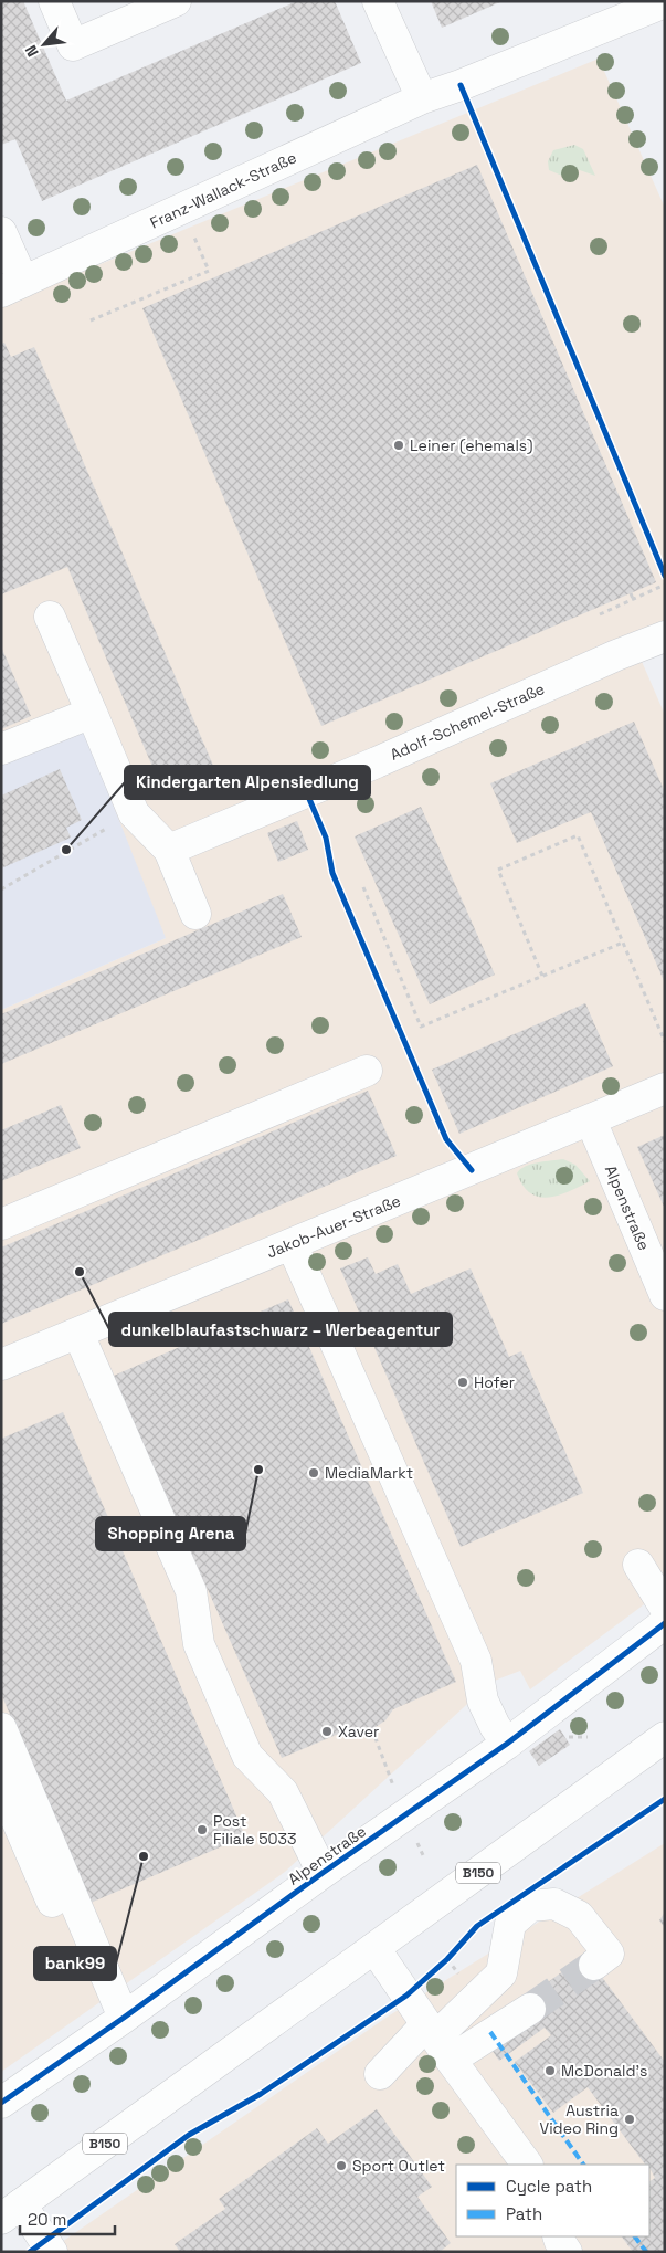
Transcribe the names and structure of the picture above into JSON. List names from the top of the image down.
{
  "streets": {
    "street": [
      "Franz-Wallack-Straße",
      "Adolf-Schemel-Straße",
      "Alpenstraße",
      "Jakob-Auer-Straße",
      "B150"
    ]
  },
  "crossings": [
    ["Alpenstraße", "Jakob-Auer-Straße"]
  ],
  "places": [
    "Leiner (ehemals)",
    "Kindergarten Alpensiedlung",
    "dunkelblaufastschwarz – Werbeagentur",
    "Hofer",
    "Shopping Arena",
    "MediaMarkt",
    "Xaver",
    "Post Filiale 5033",
    "bank99",
    "McDonald's",
    "Austria Video Ring",
    "Sport Outlet"
  ],
  "legend": ["Cycle path", "Path"],
  "scale_bar": "20 m",
  "north": "bottom left"
}
